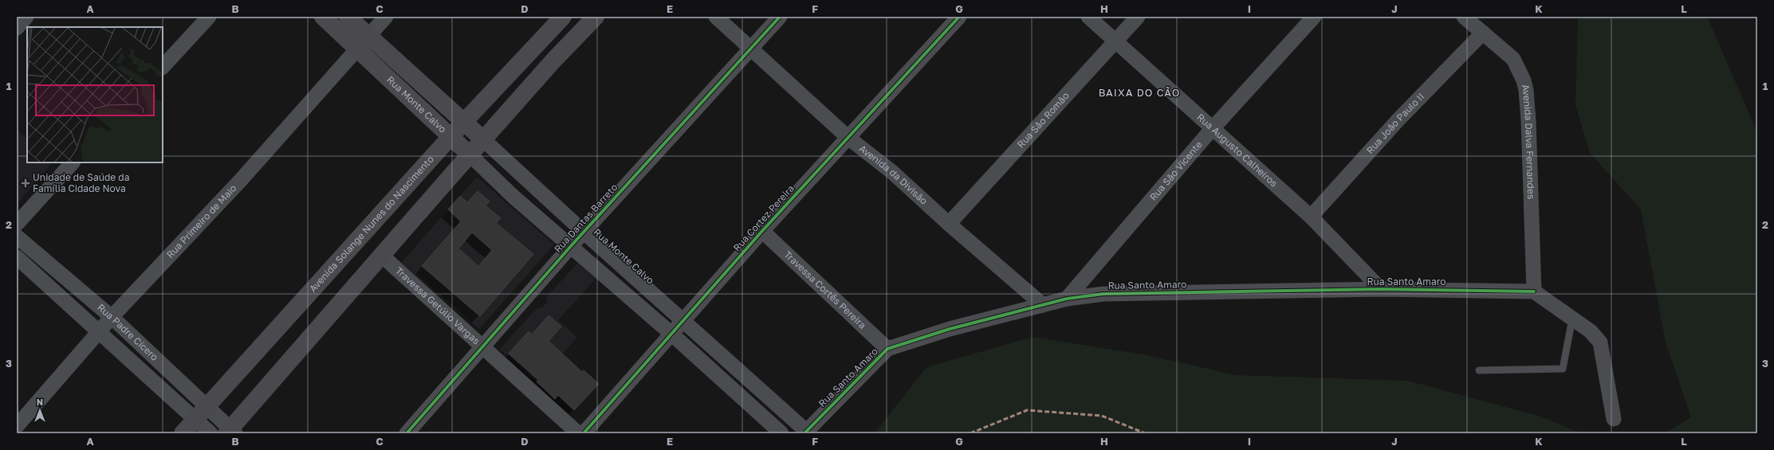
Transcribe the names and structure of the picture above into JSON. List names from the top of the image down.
{
  "streets": {
    "main road": ["Rua Monte Calvo", "Avenida Solange Nunes do Nascimento"],
    "street": [
      "Rua São Romão",
      "Rua João Paulo II",
      "Avenida Dalva Fernandes",
      "Rua Augusto Calheiros",
      "Rua São Vicente",
      "Avenida da Divisão",
      "Rua Dantas Barreto",
      "Rua Cortez Pereira",
      "Rua Primeiro de Maio",
      "Rua Santo Amaro",
      "Travessa Cortês Pereira",
      "Travessa Getúlio Vargas",
      "Rua Padre Cícero"
    ]
  },
  "crossings": [
    ["Rua Monte Calvo", "Rua Dantas Barreto"],
    ["Rua Monte Calvo", "Rua Cortez Pereira"],
    ["Rua Monte Calvo", "Rua Primeiro de Maio"],
    ["Rua Monte Calvo", "Avenida Solange Nunes do Nascimento"],
    ["Rua Monte Calvo", "Rua Santo Amaro"],
    ["Rua São Romão", "Rua Augusto Calheiros"],
    ["Rua São Romão", "Avenida da Divisão"],
    ["Rua João Paulo II", "Avenida Dalva Fernandes"],
    ["Rua João Paulo II", "Rua Augusto Calheiros"],
    ["Avenida Dalva Fernandes", "Rua Santo Amaro"],
    ["Rua Augusto Calheiros", "Rua São Vicente"],
    ["Rua Augusto Calheiros", "Rua Santo Amaro"],
    ["Rua São Vicente", "Rua Santo Amaro"],
    ["Avenida da Divisão", "Rua Dantas Barreto"],
    ["Avenida da Divisão", "Rua Cortez Pereira"],
    ["Avenida da Divisão", "Rua Santo Amaro"],
    ["Rua Dantas Barreto", "Travessa Getúlio Vargas"],
    ["Rua Cortez Pereira", "Travessa Cortês Pereira"],
    ["Rua Primeiro de Maio", "Rua Padre Cícero"],
    ["Avenida Solange Nunes do Nascimento", "Rua Padre Cícero"],
    ["Rua Santo Amaro", "Travessa Cortês Pereira"]
  ],
  "districts": ["BAIXA DO CÃO"],
  "places": {
    "health": ["Unidade de Saúde da Família Cidade Nova"]
  },
  "north": "top",
  "grid": {
    "columns": [
      "A",
      "B",
      "C",
      "D",
      "E",
      "F",
      "G",
      "H",
      "I",
      "J",
      "K",
      "L"
    ],
    "rows": ["1", "2", "3"]
  }
}
